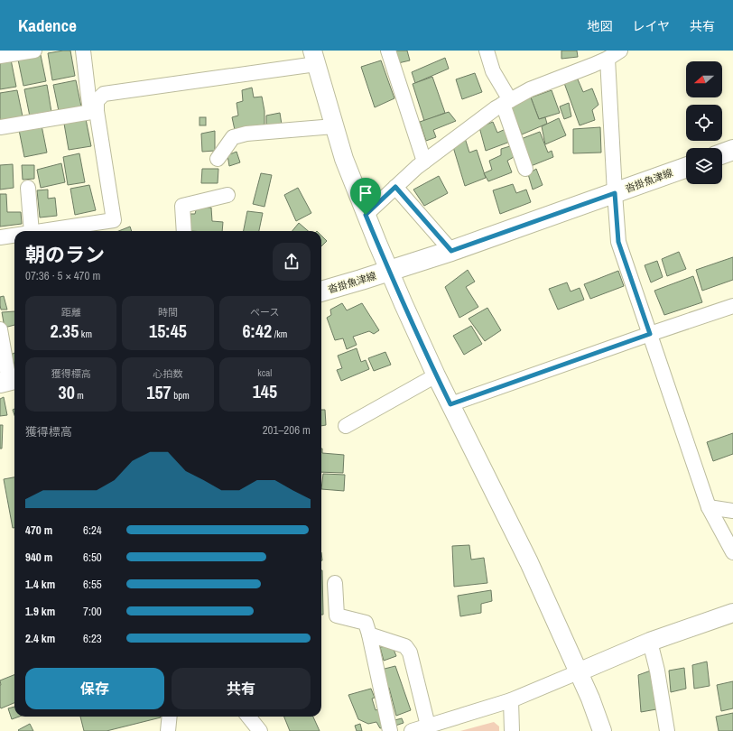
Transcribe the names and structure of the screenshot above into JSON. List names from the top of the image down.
{
  "streets": {
    "main road": ["沓掛魚津線"]
  },
  "north": "left",
  "page": {
    "header": "Kadence",
    "nav": ["地図", "レイヤ", "共有"],
    "heading": ["朝のラン", "07:36 · 5 × 470 m"],
    "stats": [
      ["距離", "2.35 km"],
      ["時間", "15:45"],
      ["ペース", "6:42 /km"],
      ["獲得標高", "30 m"],
      ["心拍数", "157 bpm"],
      ["kcal", "145"]
    ],
    "chart": ["獲得標高", "201–206 m"],
    "list": [
      {
        "name": "470 m",
        "note": "6:24"
      },
      {
        "name": "940 m",
        "note": "6:50"
      },
      {
        "name": "1.4 km",
        "note": "6:55"
      },
      {
        "name": "1.9 km",
        "note": "7:00"
      },
      {
        "name": "2.4 km",
        "note": "6:23"
      }
    ],
    "buttons": ["保存", "共有"]
  }
}
